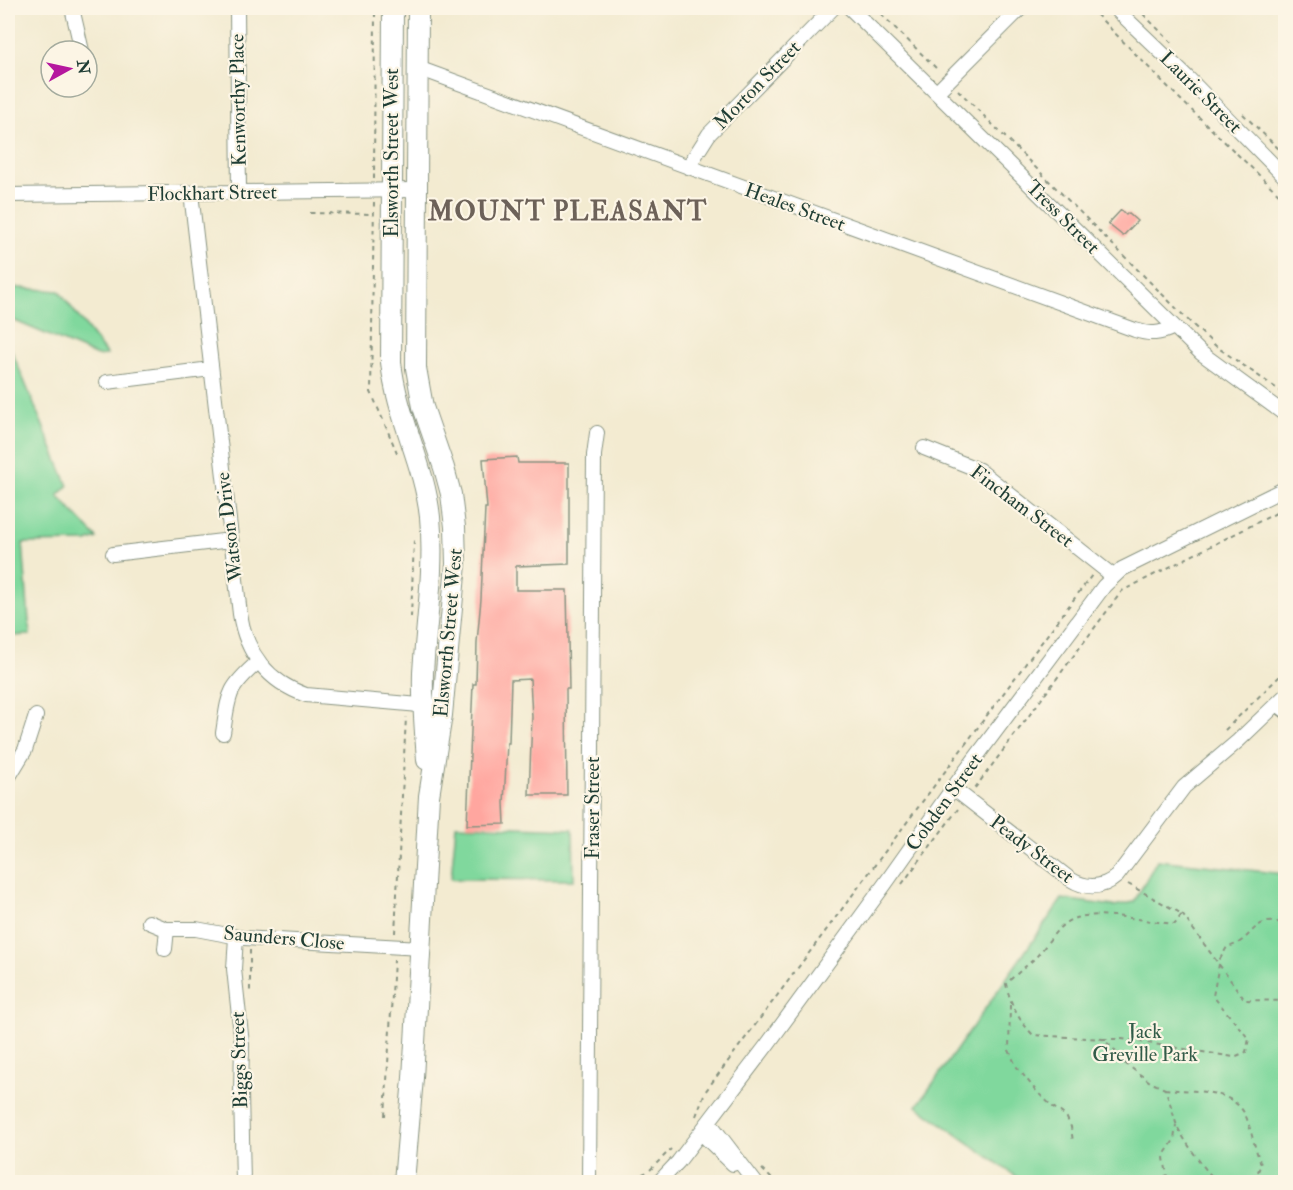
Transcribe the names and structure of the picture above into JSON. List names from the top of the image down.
{
  "streets": {
    "street": [
      "Morton Street",
      "Laurie Street",
      "Kenworthy Place",
      "Elsworth Street West",
      "Flockhart Street",
      "Heales Street",
      "Tress Street",
      "Fincham Street",
      "Watson Drive",
      "Cobden Street",
      "Fraser Street",
      "Peady Street",
      "Saunders Close",
      "Biggs Street"
    ]
  },
  "crossings": [
    ["Morton Street", "Heales Street"],
    ["Kenworthy Place", "Flockhart Street"],
    ["Elsworth Street West", "Flockhart Street"],
    ["Elsworth Street West", "Heales Street"],
    ["Elsworth Street West", "Watson Drive"],
    ["Elsworth Street West", "Saunders Close"],
    ["Flockhart Street", "Watson Drive"],
    ["Heales Street", "Tress Street"],
    ["Fincham Street", "Cobden Street"],
    ["Cobden Street", "Peady Street"],
    ["Saunders Close", "Biggs Street"]
  ],
  "districts": ["MOUNT PLEASANT"],
  "parks": ["Jack Greville Park"],
  "north": "right"
}
